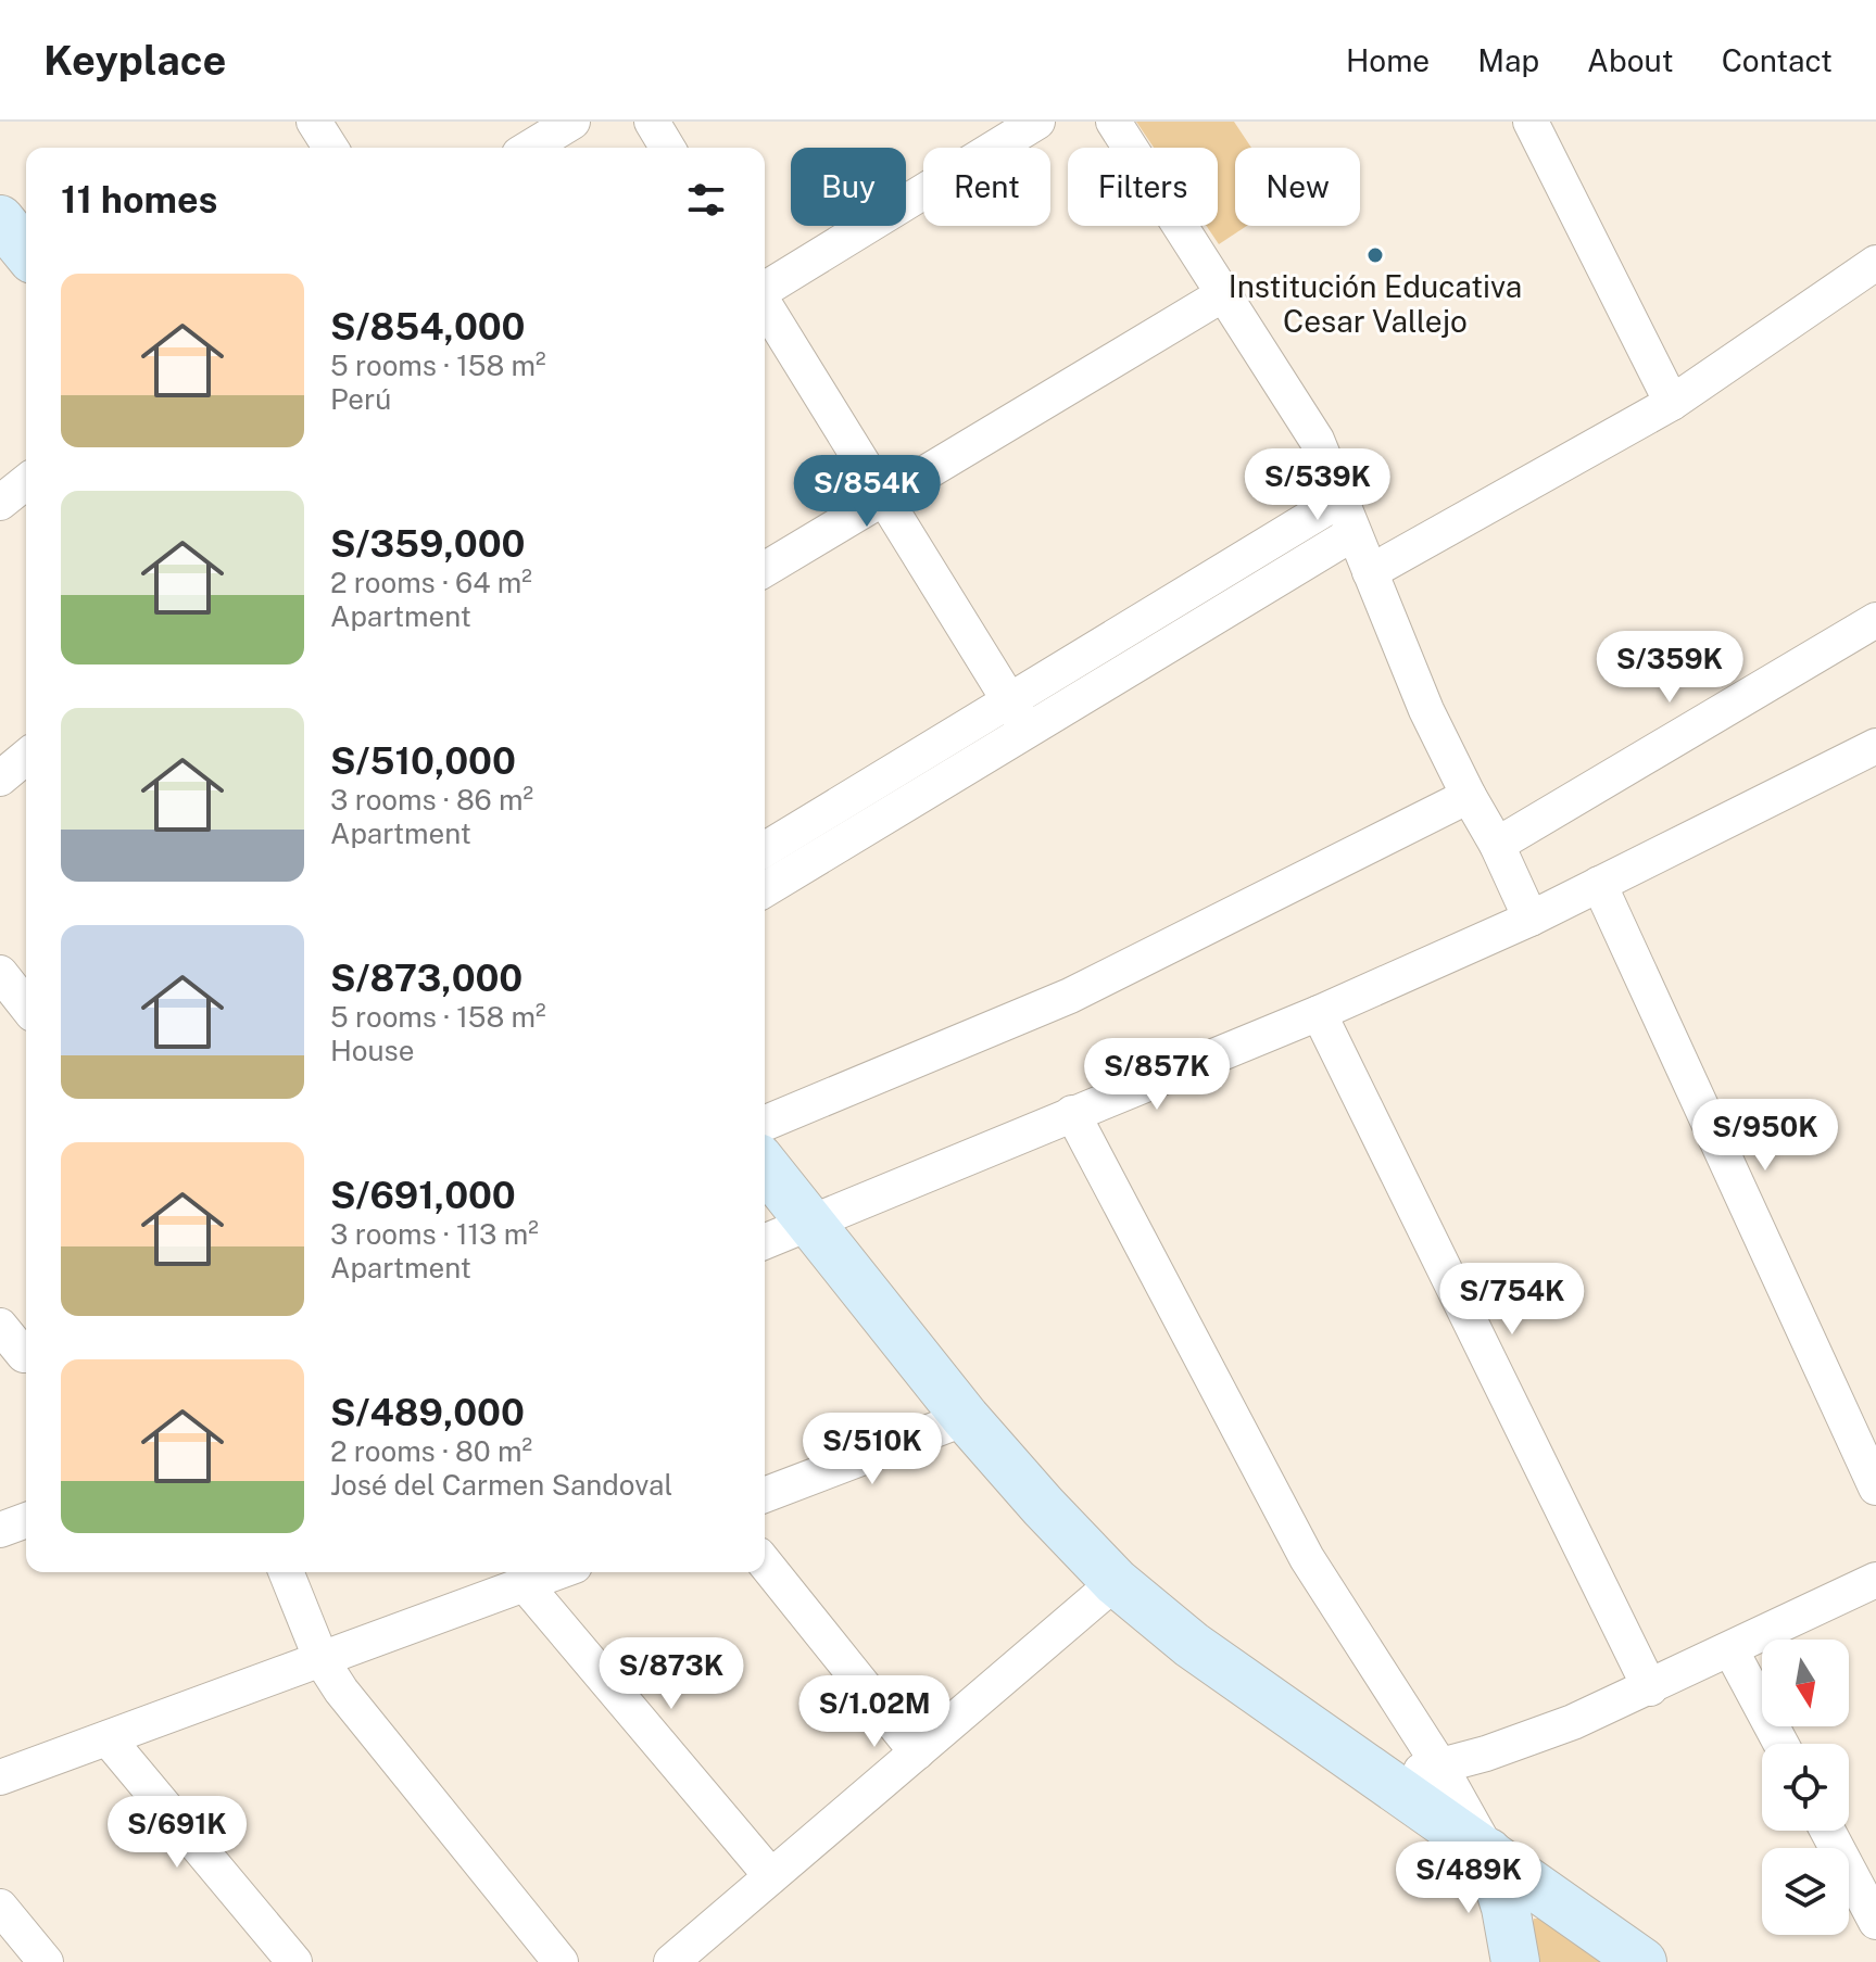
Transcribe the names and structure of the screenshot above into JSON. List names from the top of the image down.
{
  "places": ["Institución Educativa Cesar Vallejo"],
  "north": "bottom",
  "page": {
    "header": "Keyplace",
    "nav": [
      "Home",
      "Map",
      "About",
      "Contact"
    ],
    "chip": [
      "Buy",
      "Rent",
      "Filters",
      "New"
    ],
    "heading": "11 homes",
    "list": [
      {
        "name": "S/854,000",
        "note": "5 rooms · 158 m² · Perú"
      },
      {
        "name": "S/359,000",
        "note": "2 rooms · 64 m² · Apartment"
      },
      {
        "name": "S/510,000",
        "note": "3 rooms · 86 m² · Apartment"
      },
      {
        "name": "S/873,000",
        "note": "5 rooms · 158 m² · House"
      },
      {
        "name": "S/691,000",
        "note": "3 rooms · 113 m² · Apartment"
      },
      {
        "name": "S/489,000",
        "note": "2 rooms · 80 m² · José del Carmen Sandoval"
      }
    ],
    "price": [
      "S/539K",
      "S/854K",
      "S/359K",
      "S/857K",
      "S/950K",
      "S/754K",
      "S/510K",
      "S/873K",
      "S/1.02M",
      "S/691K",
      "S/489K"
    ]
  }
}
